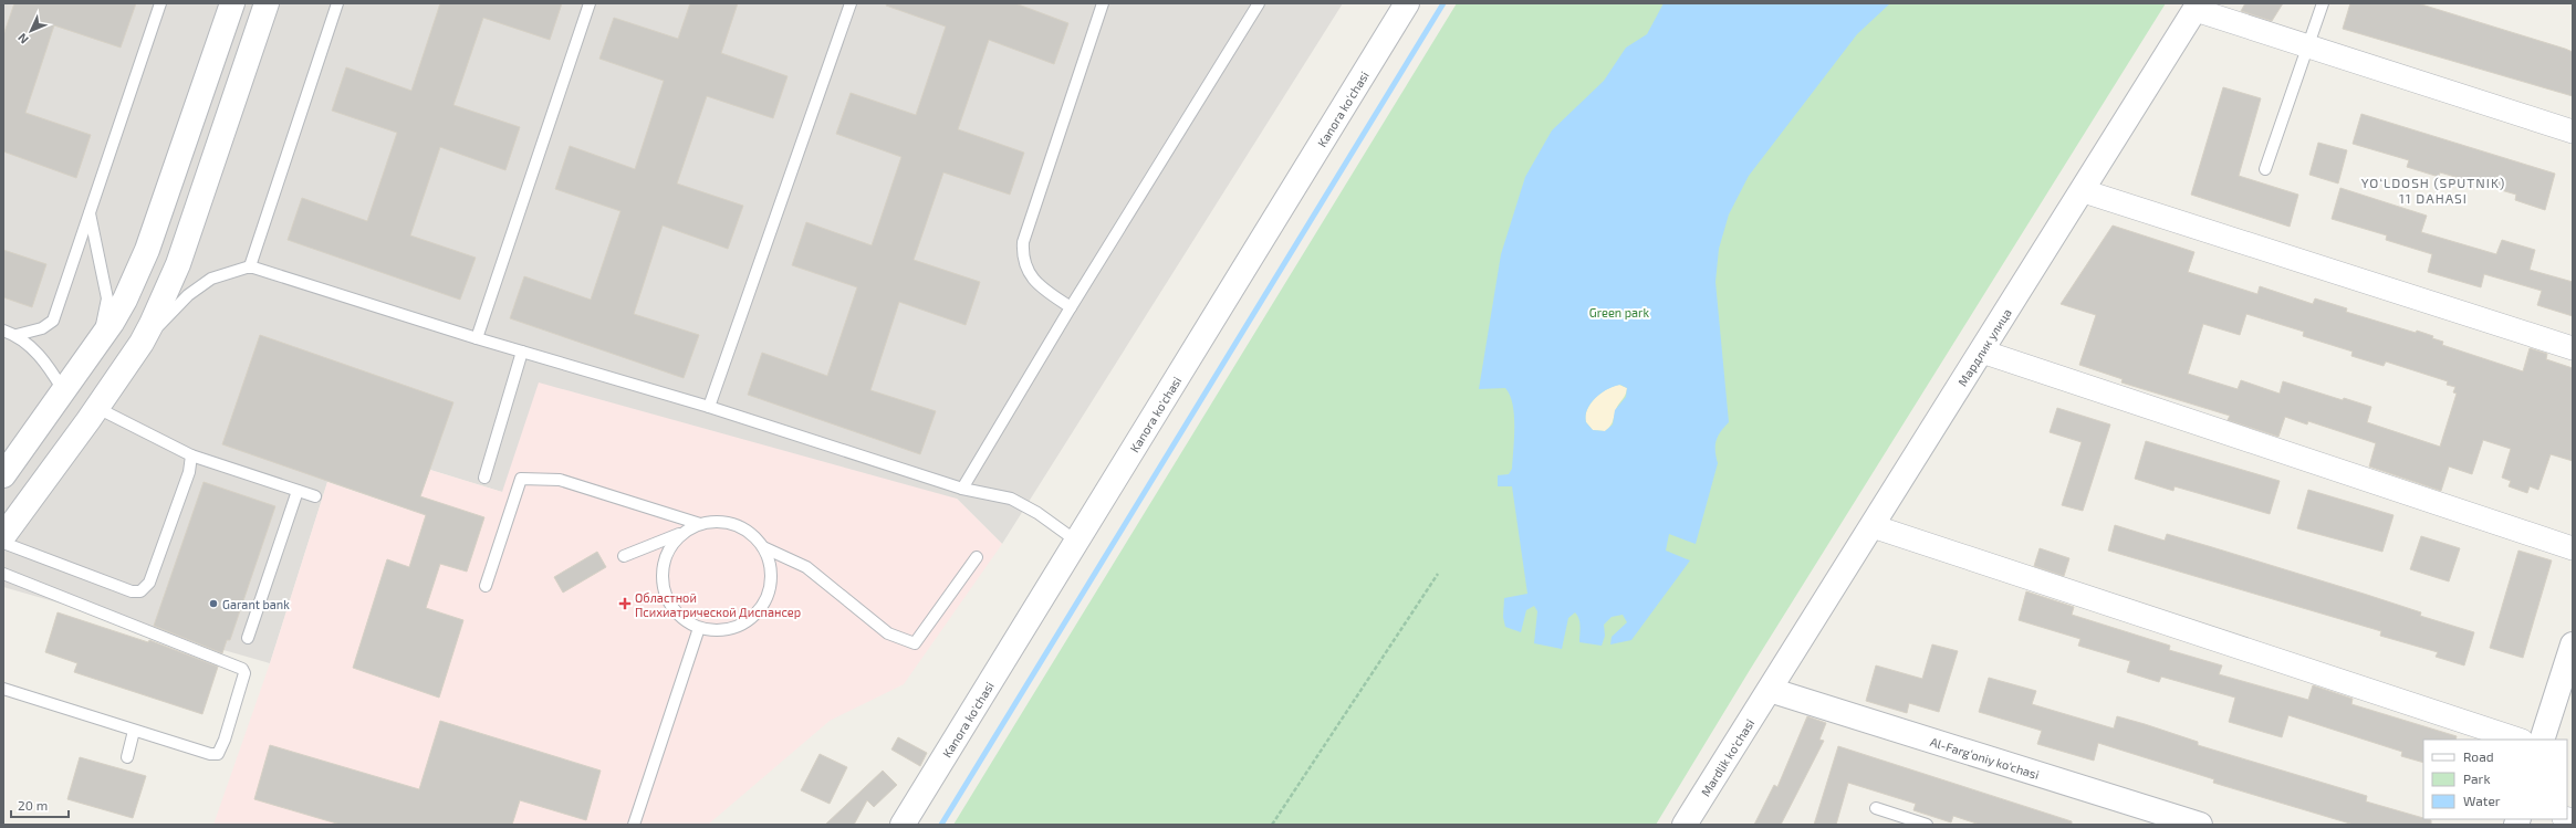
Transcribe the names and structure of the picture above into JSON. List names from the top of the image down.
{
  "streets": {
    "street": [
      "Kanora ko'chasi",
      "Мардлик улица",
      "Mardlik ko‘chasi",
      "Al-Farg‘oniy ko‘chasi"
    ]
  },
  "crossings": [
    ["Мардлик улица", "Mardlik ko‘chasi"],
    ["Мардлик улица", "Al-Farg‘oniy ko‘chasi"],
    ["Mardlik ko‘chasi", "Al-Farg‘oniy ko‘chasi"]
  ],
  "districts": ["YO‘LDOSH (SPUTNIK) 11 DAHASI"],
  "parks": ["Green park"],
  "places": {
    "other": ["Garant bank"],
    "health": ["Областной Психиатрической Диспансер"]
  },
  "legend": ["Road", "Park", "Water"],
  "scale_bar": "20 m",
  "north": "bottom left"
}
